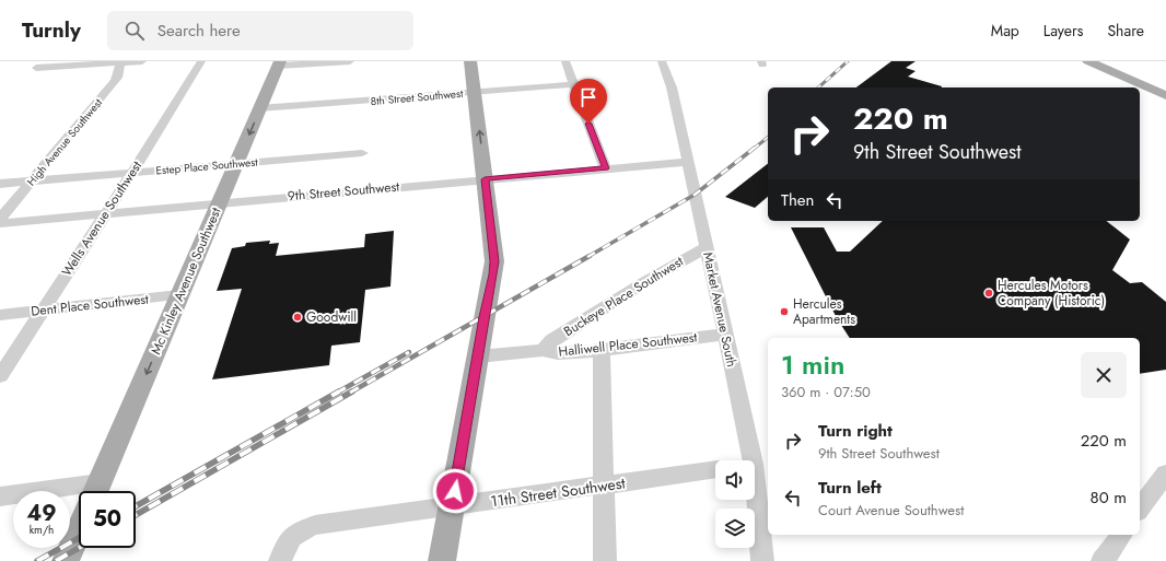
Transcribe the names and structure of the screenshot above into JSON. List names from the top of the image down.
{
  "streets": {
    "main road": ["Mc Kinley Avenue Southwest"],
    "street": [
      "8th Street Southwest",
      "High Avenue Southwest",
      "Estep Place Southwest",
      "9th Street Southwest",
      "Wells Avenue Southwest",
      "Buckeye Place Southwest",
      "Dent Place Southwest",
      "Market Avenue South",
      "Halliwell Place Southwest",
      "11th Street Southwest"
    ]
  },
  "crossings": [
    ["8th Street Southwest", "Mc Kinley Avenue Southwest"],
    ["High Avenue Southwest", "Estep Place Southwest"],
    ["Estep Place Southwest", "Wells Avenue Southwest"],
    ["Estep Place Southwest", "Mc Kinley Avenue Southwest"],
    ["9th Street Southwest", "Wells Avenue Southwest"],
    ["9th Street Southwest", "Mc Kinley Avenue Southwest"],
    ["9th Street Southwest", "Market Avenue South"],
    ["Wells Avenue Southwest", "Dent Place Southwest"],
    ["Mc Kinley Avenue Southwest", "Dent Place Southwest"],
    ["Buckeye Place Southwest", "Market Avenue South"],
    ["Buckeye Place Southwest", "Halliwell Place Southwest"],
    ["Market Avenue South", "Halliwell Place Southwest"]
  ],
  "one_way": ["Mc Kinley Avenue Southwest"],
  "places": ["Hercules Motors Company (Historic)", "Hercules Apartments", "Goodwill"],
  "page": {
    "header": "Turnly",
    "search": "Search here",
    "nav": ["Map", "Layers", "Share"],
    "turn": ["220 m", "9th Street Southwest"],
    "then": "Then",
    "heading": ["1 min", "360 m · 07:50"],
    "list": [
      {
        "name": "Turn right",
        "note": "9th Street Southwest",
        "value": "220 m"
      },
      {
        "name": "Turn left",
        "note": "Court Avenue Southwest",
        "value": "80 m"
      }
    ],
    "speed": "49 km/h",
    "limit": "50"
  }
}
